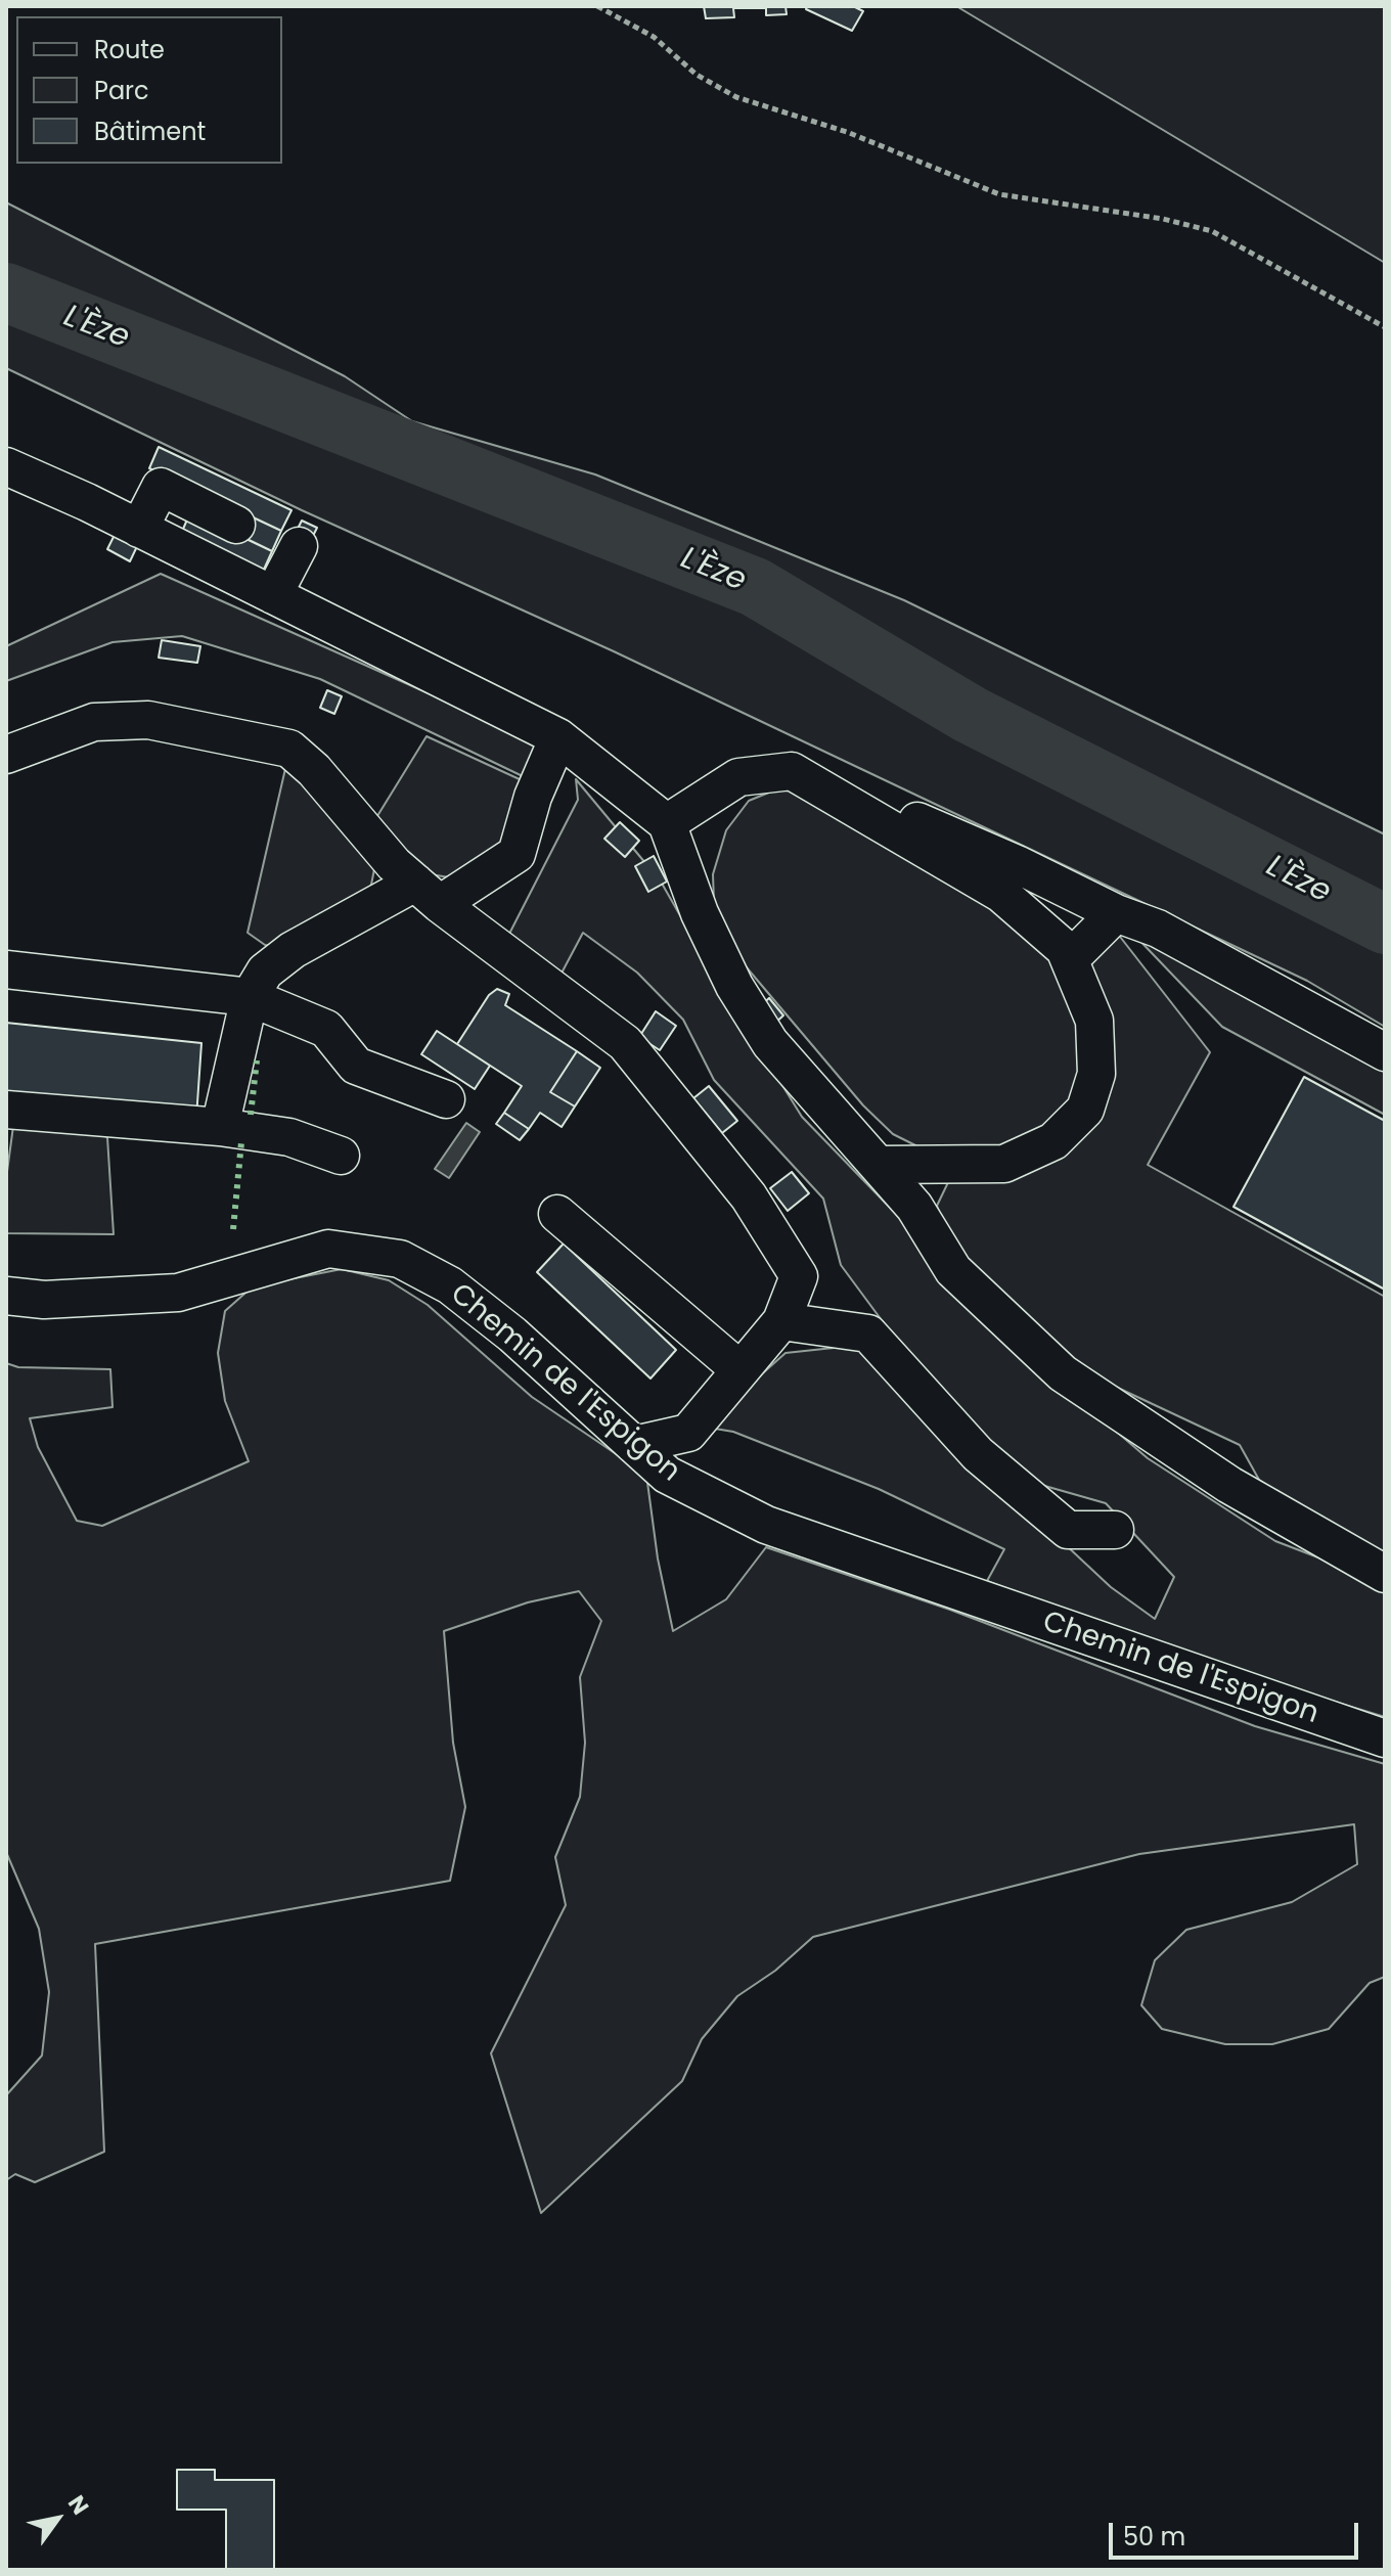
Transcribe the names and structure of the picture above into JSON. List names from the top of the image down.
{
  "streets": {
    "street": ["Chemin de l'Espigon"]
  },
  "water": ["L'Èze"],
  "legend": ["Route", "Parc", "Bâtiment"],
  "scale_bar": "50 m",
  "north": "top right"
}
